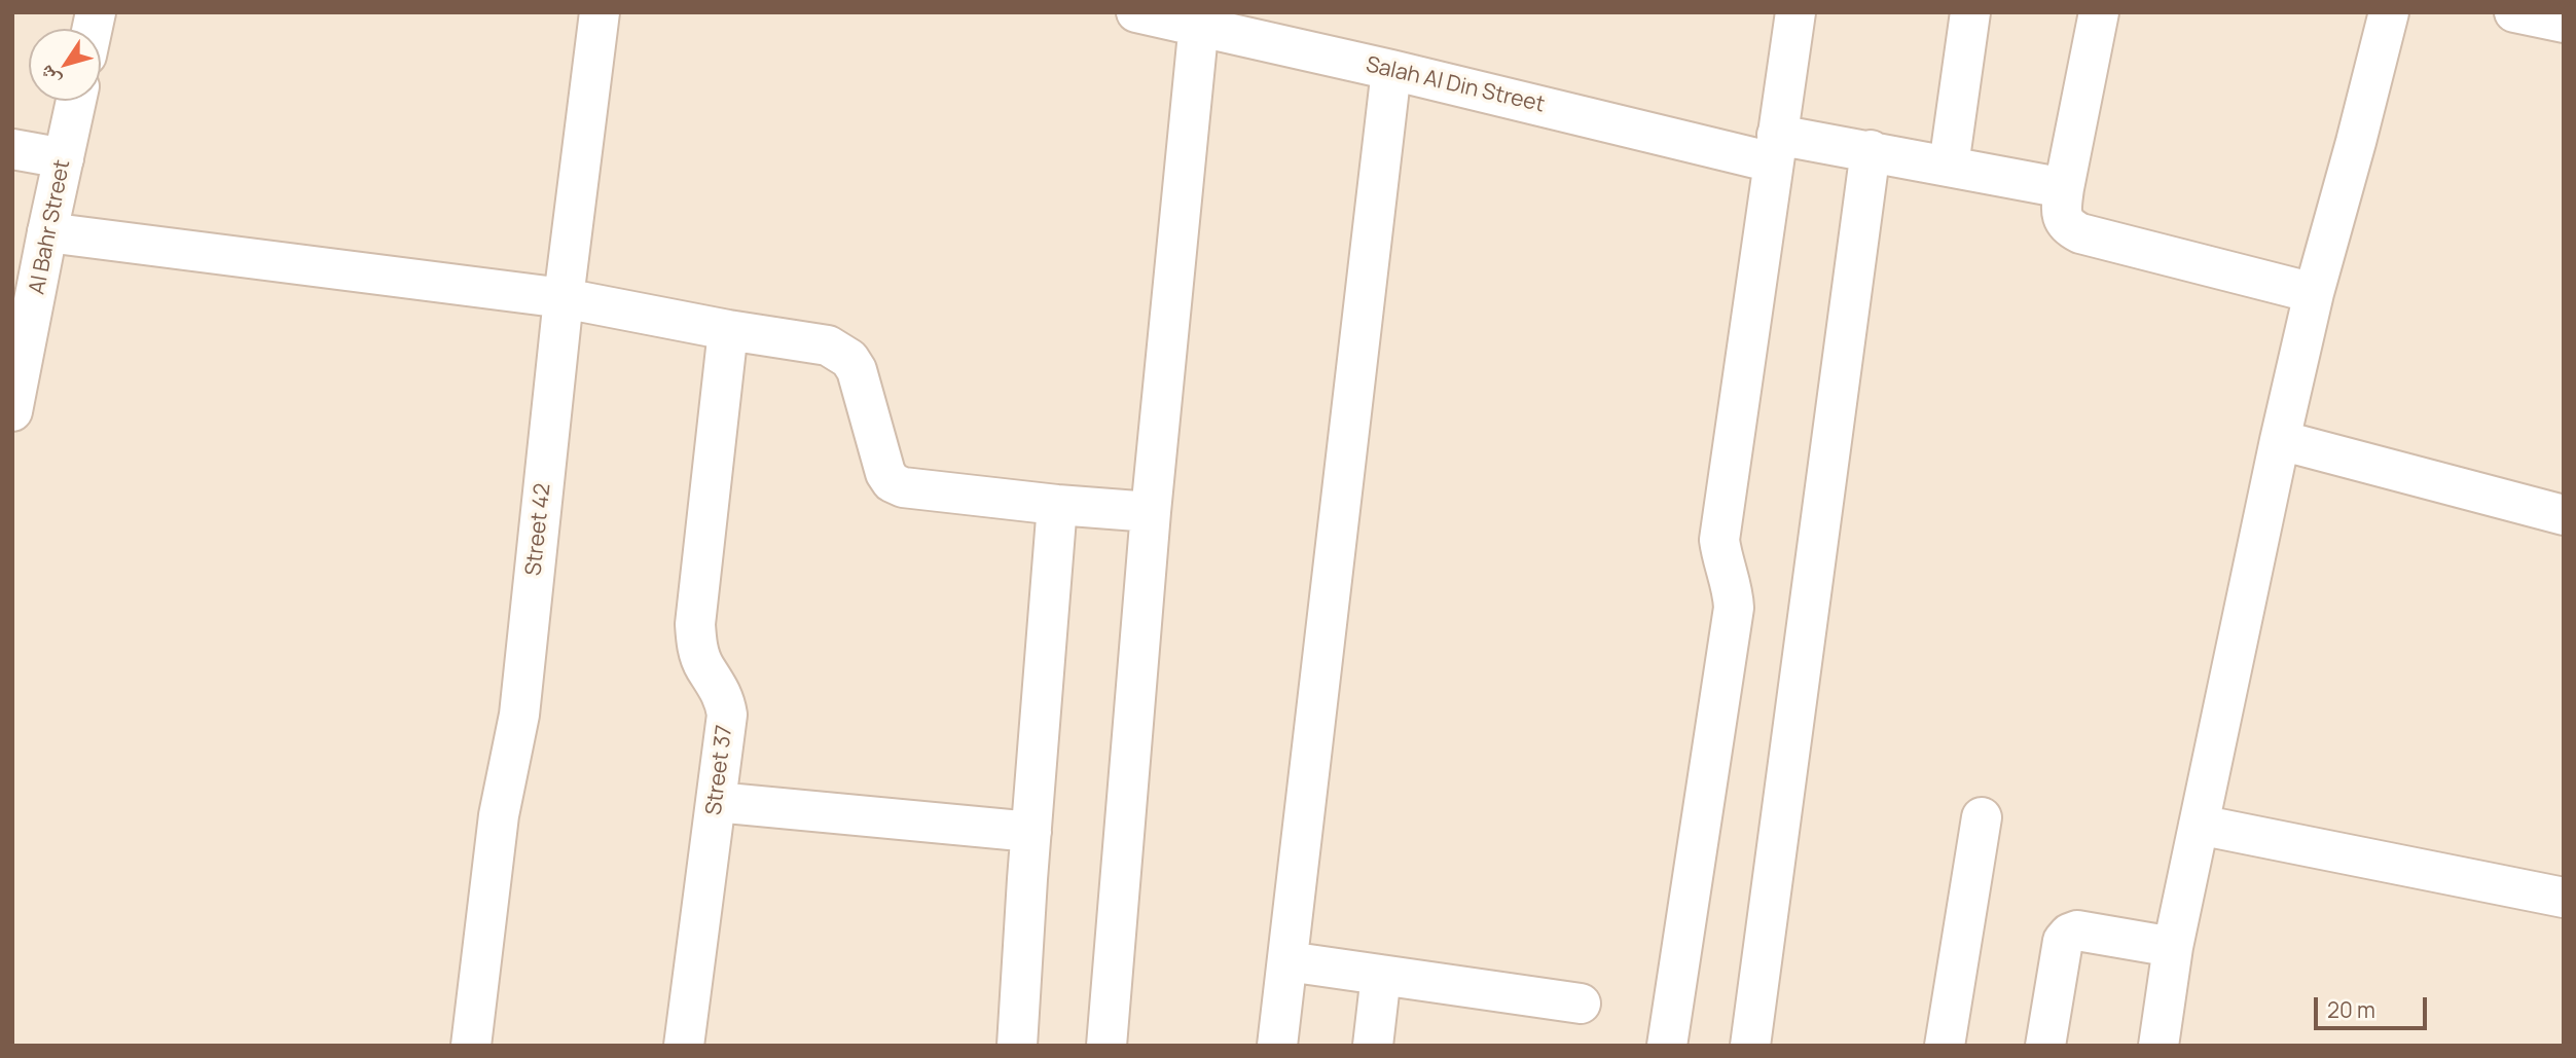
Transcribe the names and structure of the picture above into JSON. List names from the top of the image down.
{
  "streets": {
    "street": [
      "Salah Al Din Street",
      "Al Bahr Street",
      "Street 42",
      "Street 37"
    ]
  },
  "scale_bar": "20 m",
  "north": "bottom left"
}
